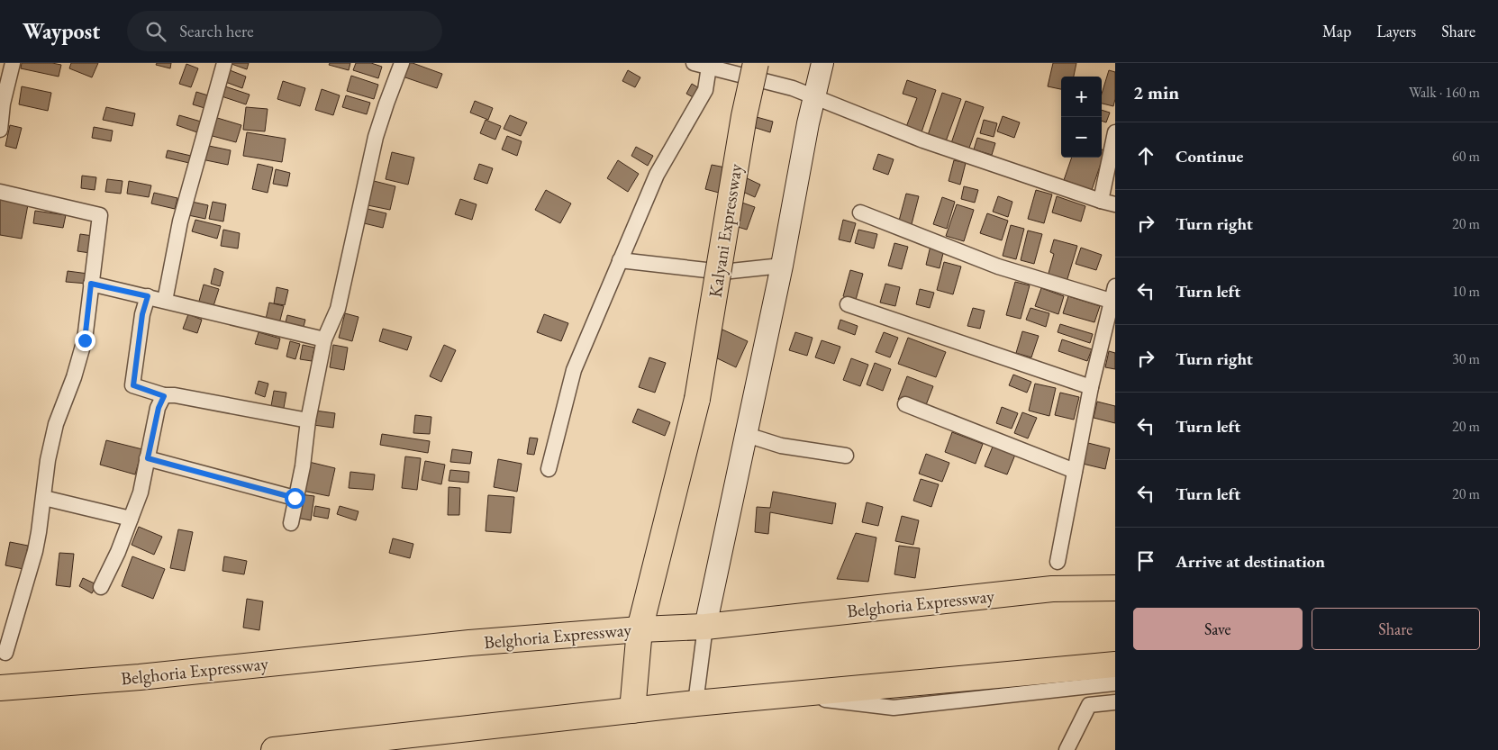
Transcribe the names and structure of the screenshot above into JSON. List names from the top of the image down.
{
  "streets": {
    "highway": ["Kalyani Expressway", "Belghoria Expressway"]
  },
  "crossings": [
    ["Kalyani Expressway", "Belghoria Expressway"]
  ],
  "page": {
    "header": "Waypost",
    "search": "Search here",
    "nav": ["Map", "Layers", "Share"],
    "heading": ["2 min", "Walk · 160 m"],
    "map_buttons": ["+", "−"],
    "list": [
      ["Continue", "60 m"],
      ["Turn right", "20 m"],
      ["Turn left", "10 m"],
      ["Turn right", "30 m"],
      ["Turn left", "20 m"],
      ["Turn left", "20 m"],
      "Arrive at destination"
    ],
    "buttons": ["Save", "Share"]
  }
}
